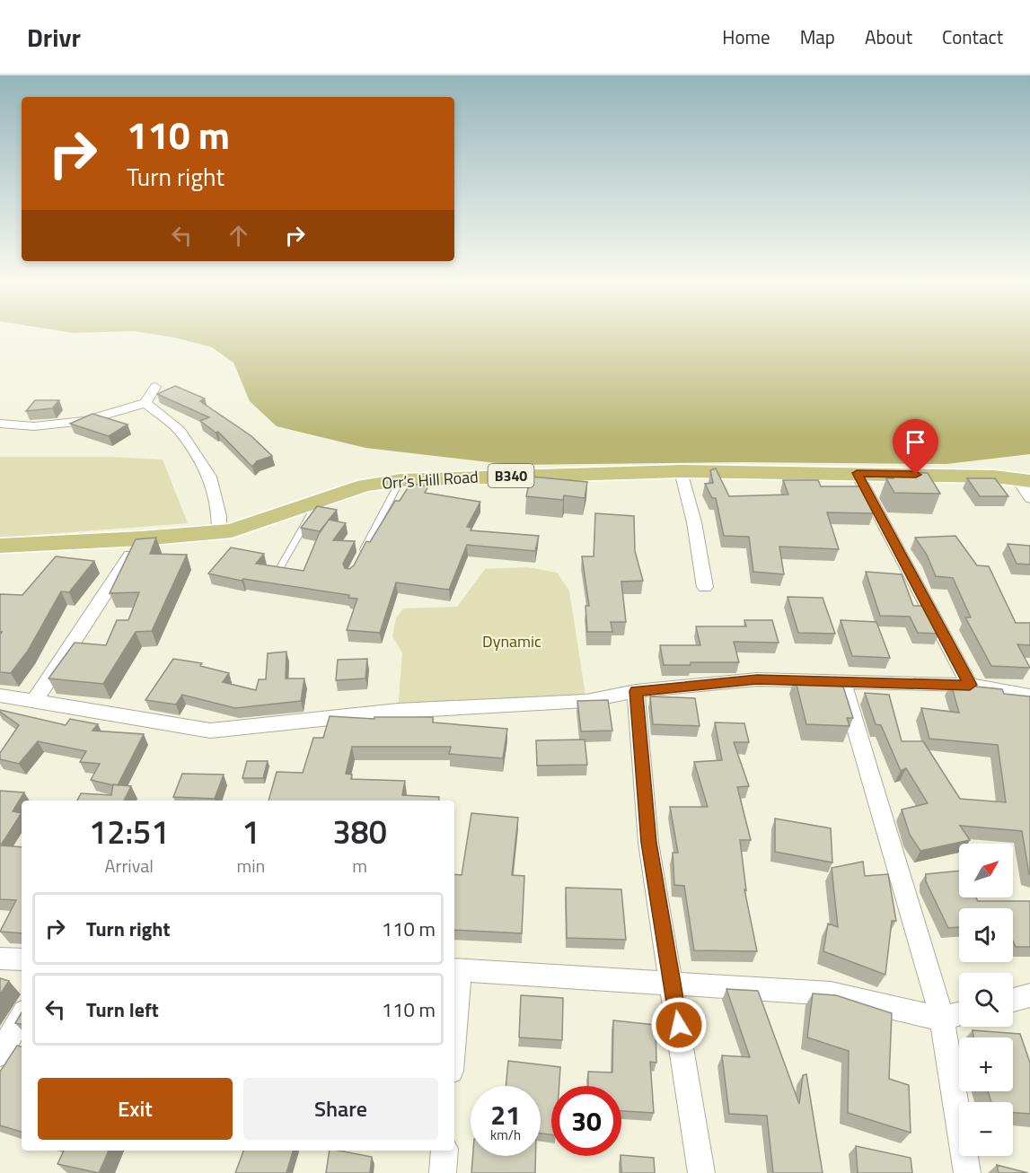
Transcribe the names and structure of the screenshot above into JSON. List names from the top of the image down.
{
  "streets": {
    "main road": ["B340", "Orr’s Hill Road"]
  },
  "parks": ["Dynamic"],
  "north": "top right",
  "page": {
    "header": "Drivr",
    "nav": [
      "Home",
      "Map",
      "About",
      "Contact"
    ],
    "turn": ["110 m", "Turn right"],
    "eta": [
      "12:51",
      "Arrival",
      "1",
      "min",
      "380",
      "m"
    ],
    "map_buttons": ["+", "−"],
    "list": [
      {
        "name": "Turn right",
        "value": "110 m"
      },
      {
        "name": "Turn left",
        "value": "110 m"
      }
    ],
    "buttons": ["Exit", "Share"],
    "speed": "21 km/h",
    "limit": "30"
  }
}
